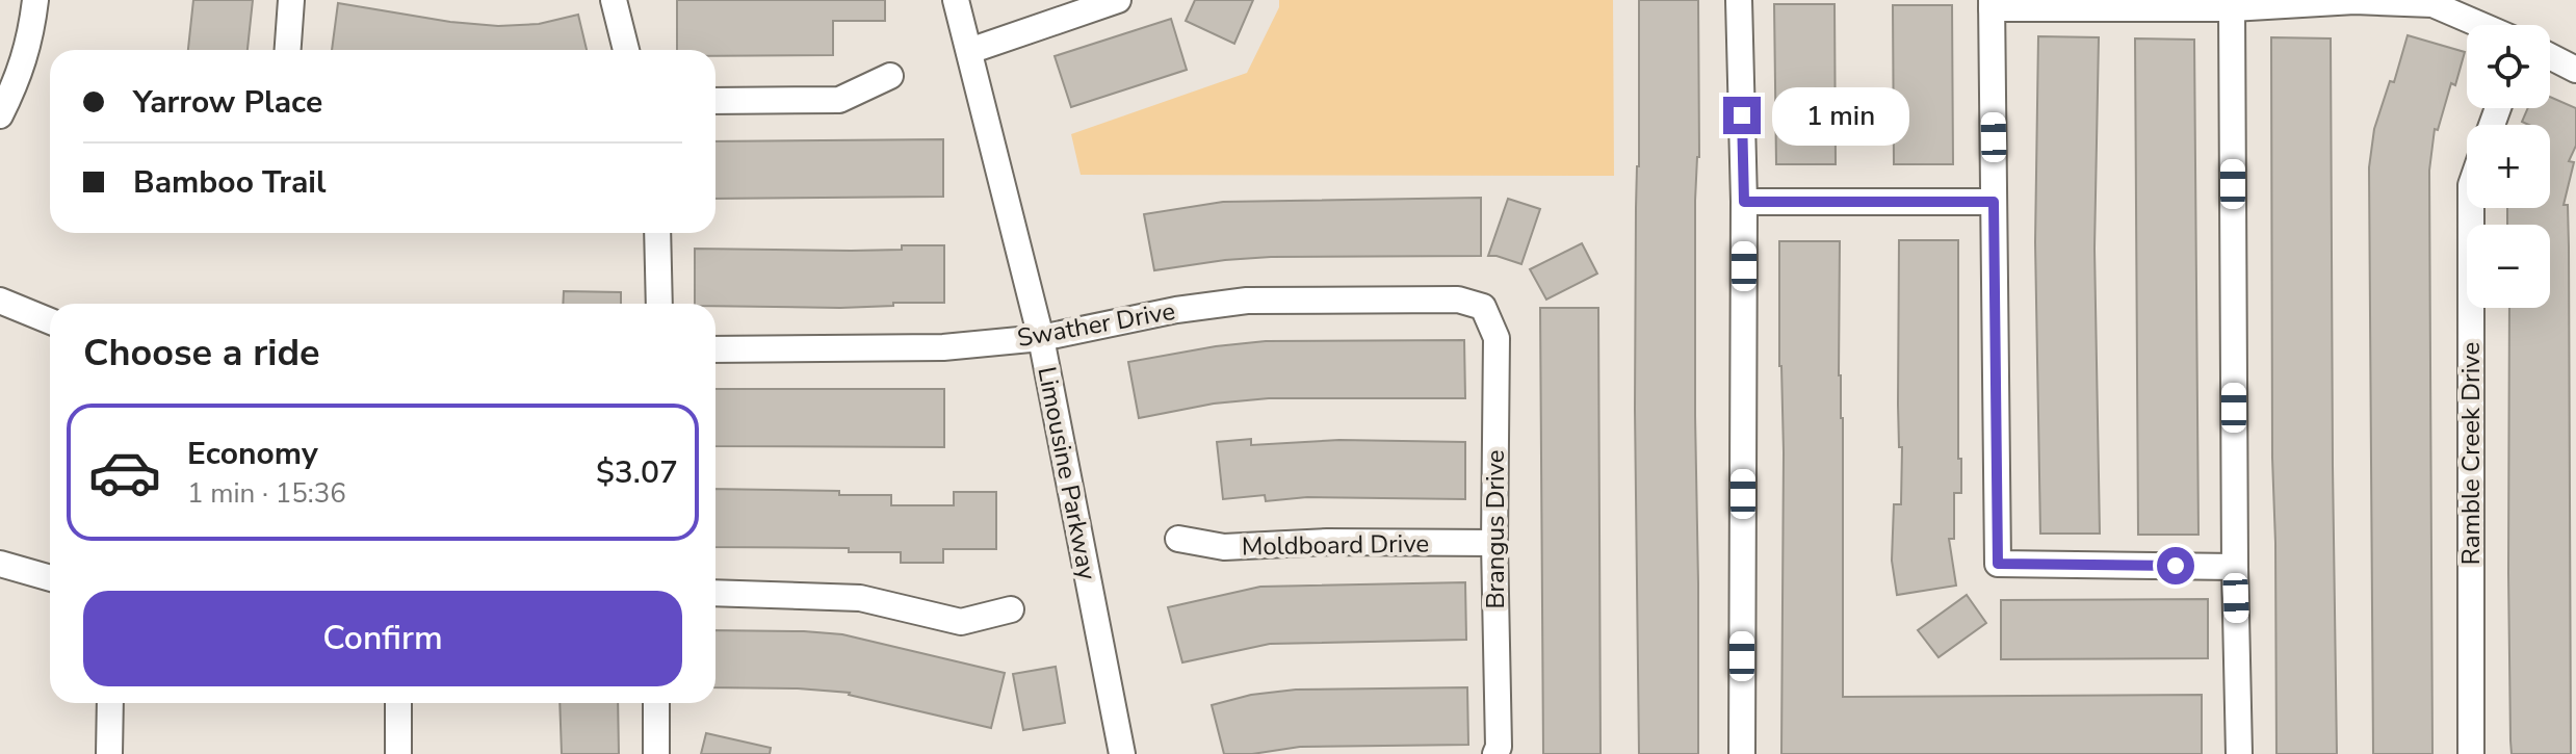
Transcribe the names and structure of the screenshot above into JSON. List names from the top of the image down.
{
  "streets": {
    "street": [
      "Swather Drive",
      "Ramble Creek Drive",
      "Limousine Parkway",
      "Brangus Drive",
      "Moldboard Drive"
    ]
  },
  "crossings": [
    ["Swather Drive", "Limousine Parkway"],
    ["Swather Drive", "Brangus Drive"],
    ["Brangus Drive", "Moldboard Drive"]
  ],
  "page": {
    "map_buttons": ["+", "−"],
    "banner": ["Yarrow Place", "Bamboo Trail"],
    "bubble": "1 min",
    "heading": "Choose a ride",
    "list": [
      {
        "name": "Economy",
        "note": "1 min · 15:36",
        "value": "$3.07"
      }
    ],
    "buttons": "Confirm"
  }
}
